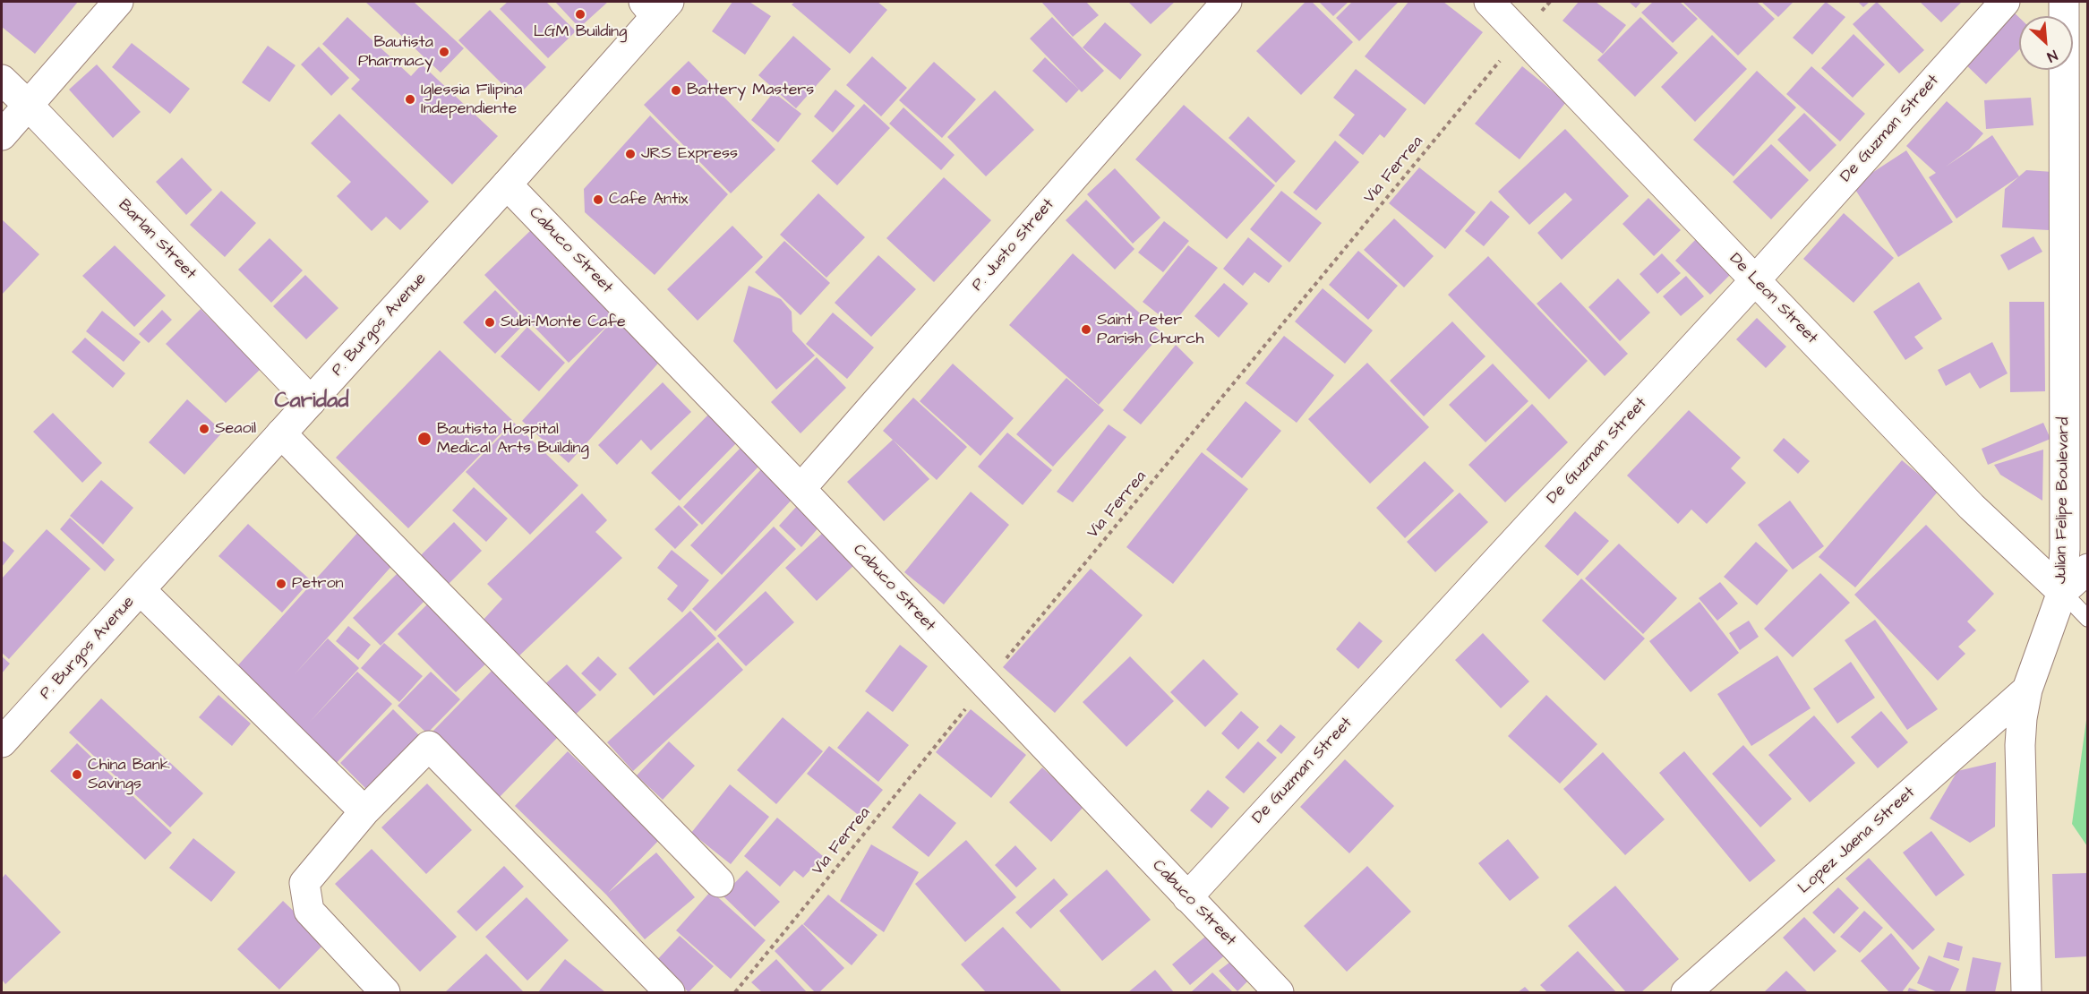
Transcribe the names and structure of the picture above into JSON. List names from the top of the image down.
{
  "streets": {
    "street": [
      "De Guzman Street",
      "Barlan Street",
      "P. Justo Street",
      "Cabuco Street",
      "De Leon Street",
      "P. Burgos Avenue",
      "Julian Felipe Boulevard",
      "Lopez Jaena Street"
    ],
    "path": ["Via Ferrea"]
  },
  "crossings": [
    ["De Guzman Street", "Cabuco Street"],
    ["De Guzman Street", "De Leon Street"],
    ["Via Ferrea", "Cabuco Street"],
    ["Via Ferrea", "De Leon Street"],
    ["Barlan Street", "P. Burgos Avenue"],
    ["P. Justo Street", "Cabuco Street"],
    ["Cabuco Street", "P. Burgos Avenue"],
    ["De Leon Street", "Julian Felipe Boulevard"],
    ["Julian Felipe Boulevard", "Lopez Jaena Street"]
  ],
  "districts": ["Caridad"],
  "places": [
    "LGM Building",
    "Bautista Pharmacy",
    "Battery Masters",
    "Iglessia Filipina Independiente",
    "JRS Express",
    "Cafe Antix",
    "Subi-Monte Cafe",
    "Saint Peter Parish Church",
    "Seaoil",
    "Bautista Hospital Medical Arts Building",
    "Petron",
    "China Bank Savings"
  ],
  "north": "bottom right"
}
